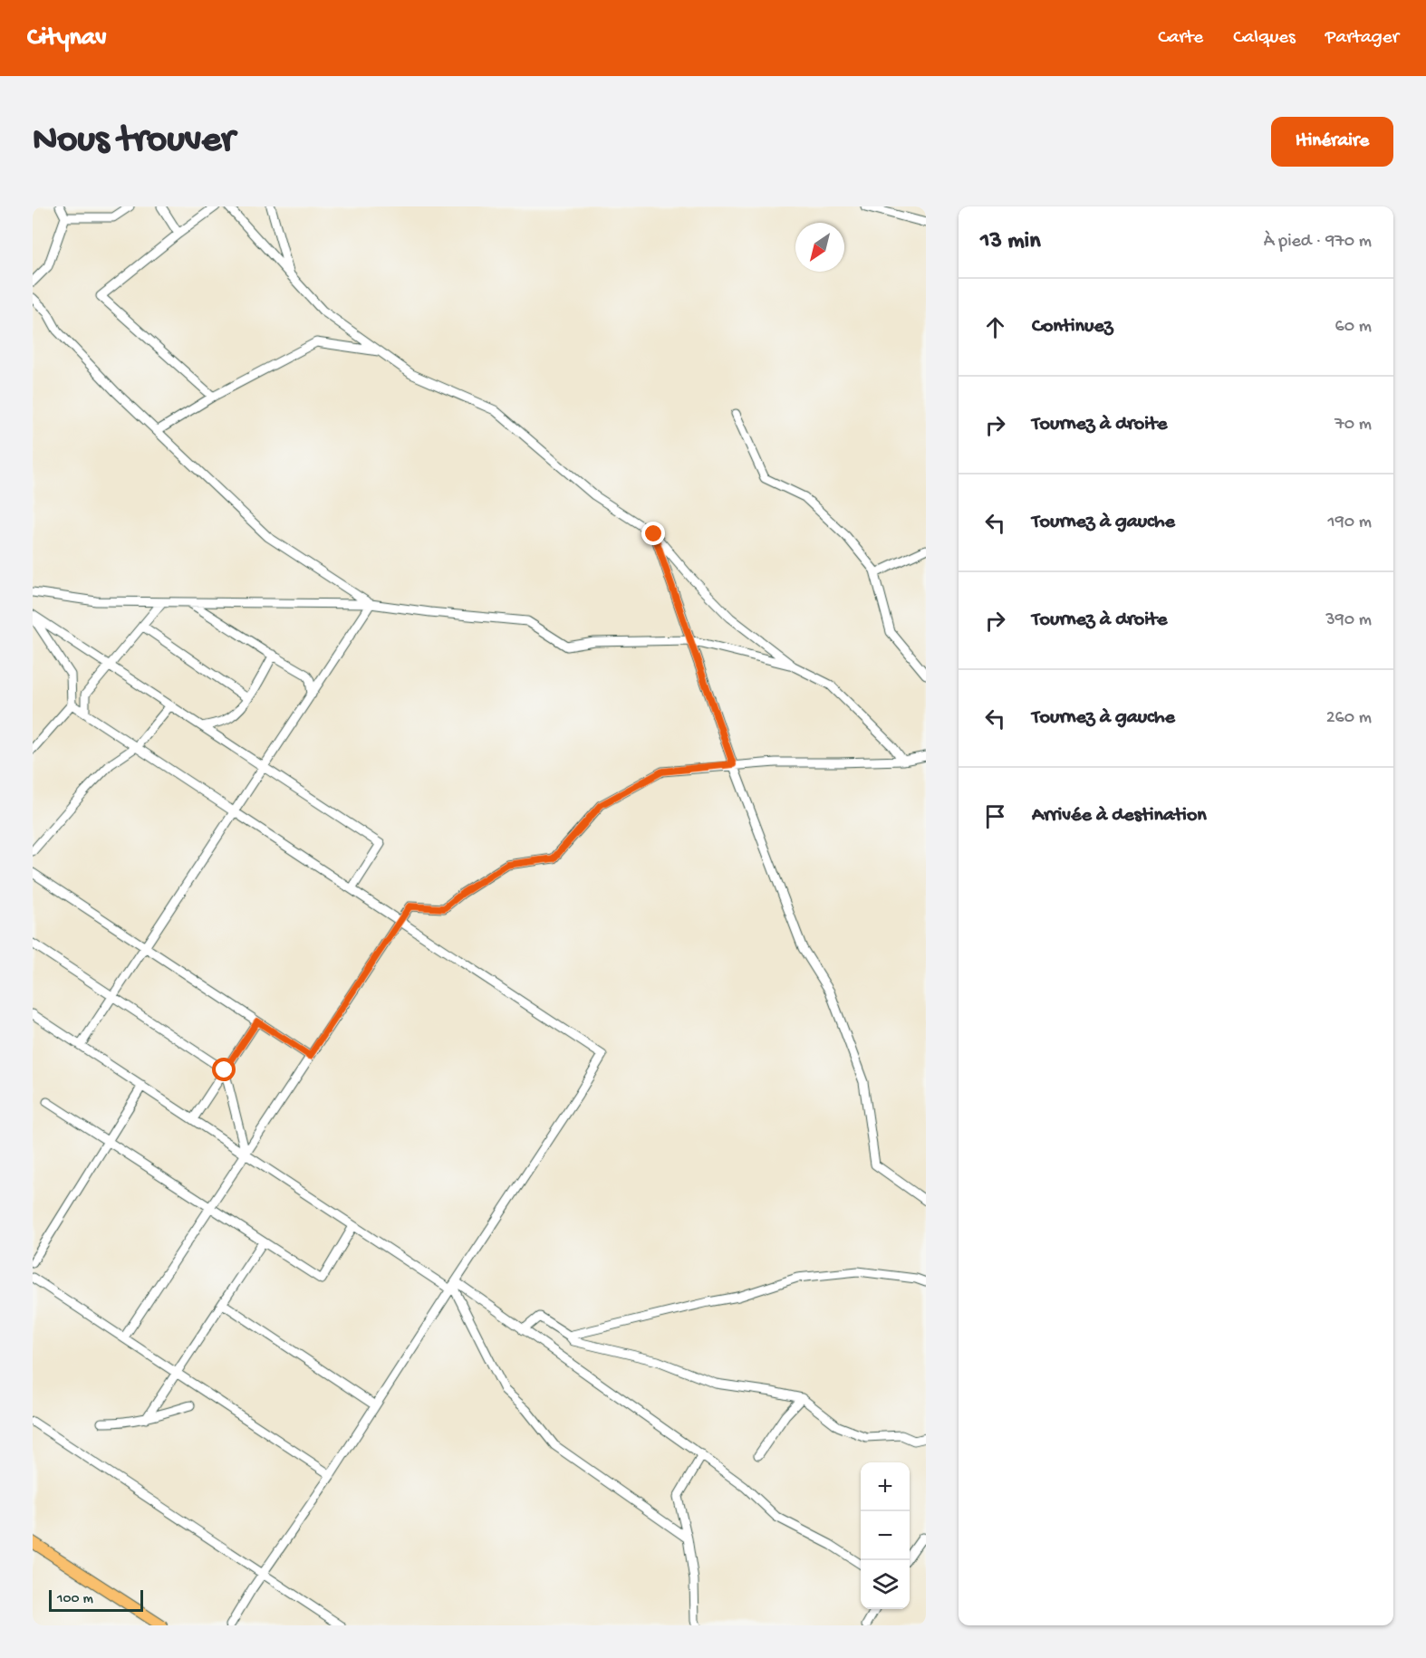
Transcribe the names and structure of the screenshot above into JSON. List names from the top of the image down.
{
  "scale_bar": "100 m",
  "north": "bottom left",
  "page": {
    "header": "Citynav",
    "nav": ["Carte", "Calques", "Partager"],
    "buttons": "Itinéraire",
    "title": "Nous trouver",
    "heading": ["13 min", "À pied · 970 m"],
    "list": [
      ["Continuez", "60 m"],
      ["Tournez à droite", "70 m"],
      ["Tournez à gauche", "190 m"],
      ["Tournez à droite", "390 m"],
      ["Tournez à gauche", "260 m"],
      "Arrivée à destination"
    ],
    "map_buttons": ["+", "−"],
    "scale": "100 m"
  }
}
